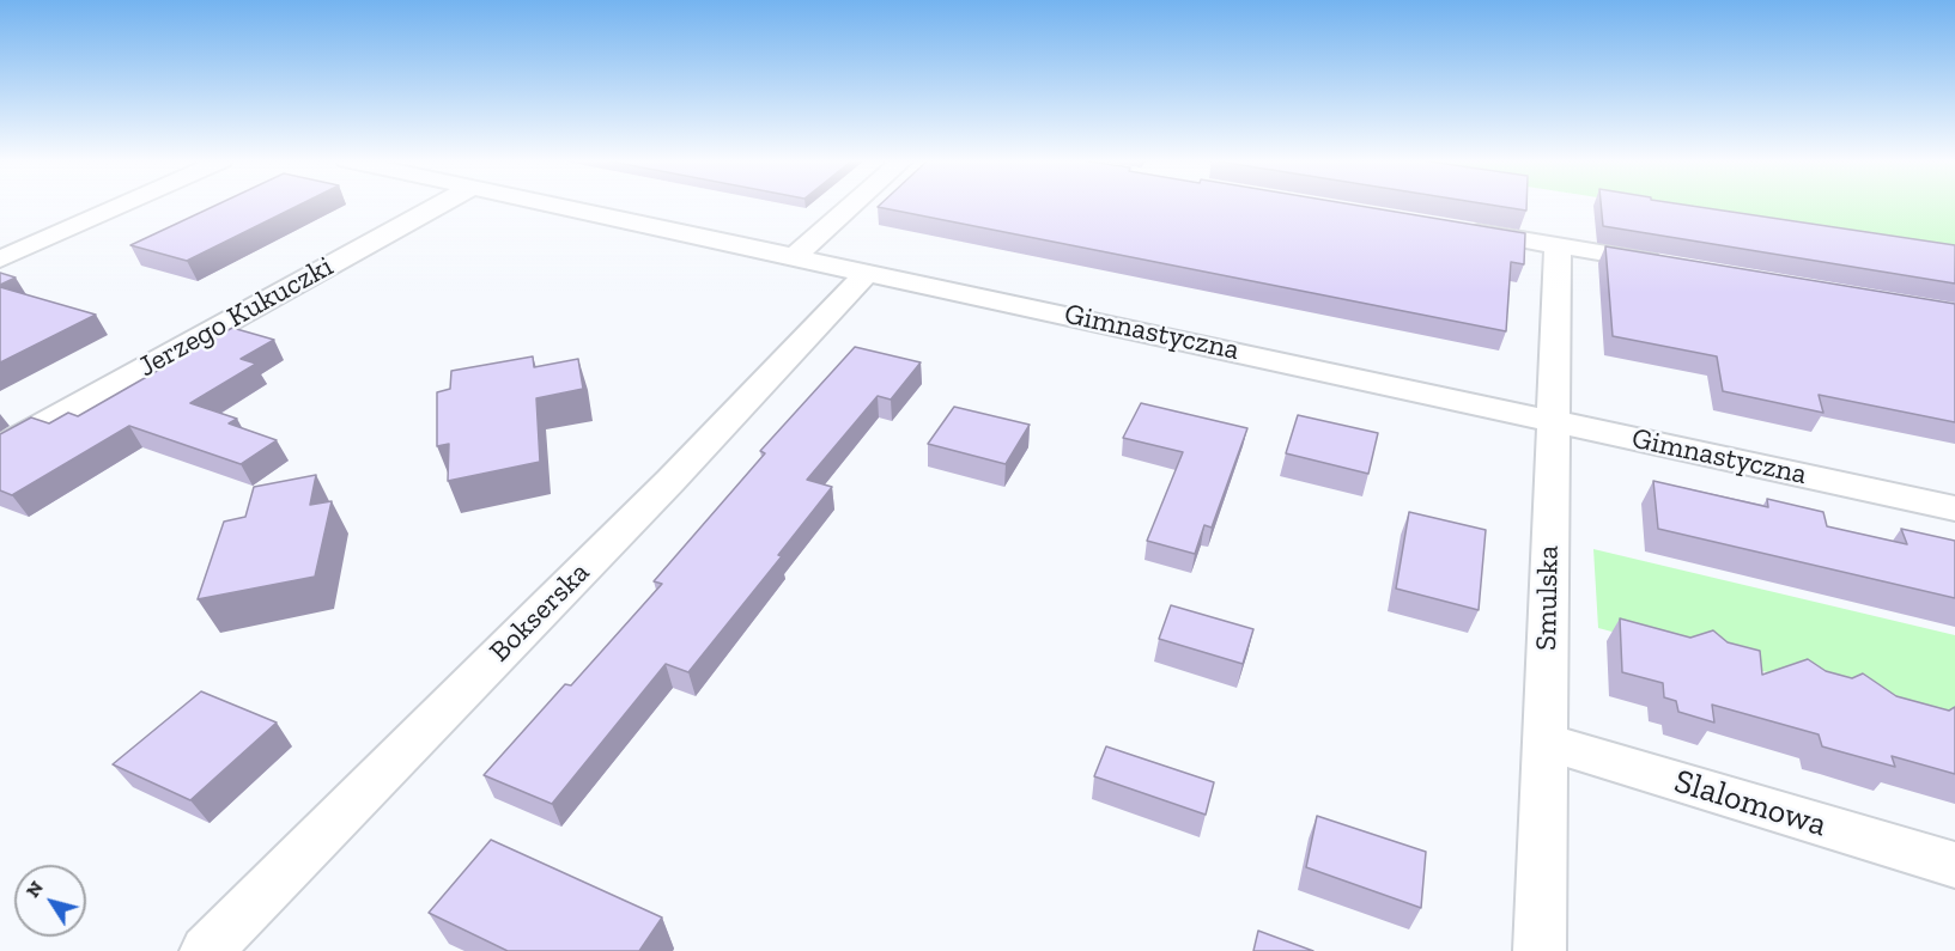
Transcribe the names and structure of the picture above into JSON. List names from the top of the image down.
{
  "streets": {
    "street": [
      "Jerzego Kukuczki",
      "Gimnastyczna",
      "Smulska",
      "Bokserska",
      "Slalomowa"
    ]
  },
  "crossings": [
    ["Gimnastyczna", "Smulska"],
    ["Gimnastyczna", "Bokserska"],
    ["Smulska", "Slalomowa"]
  ],
  "north": "top left"
}
